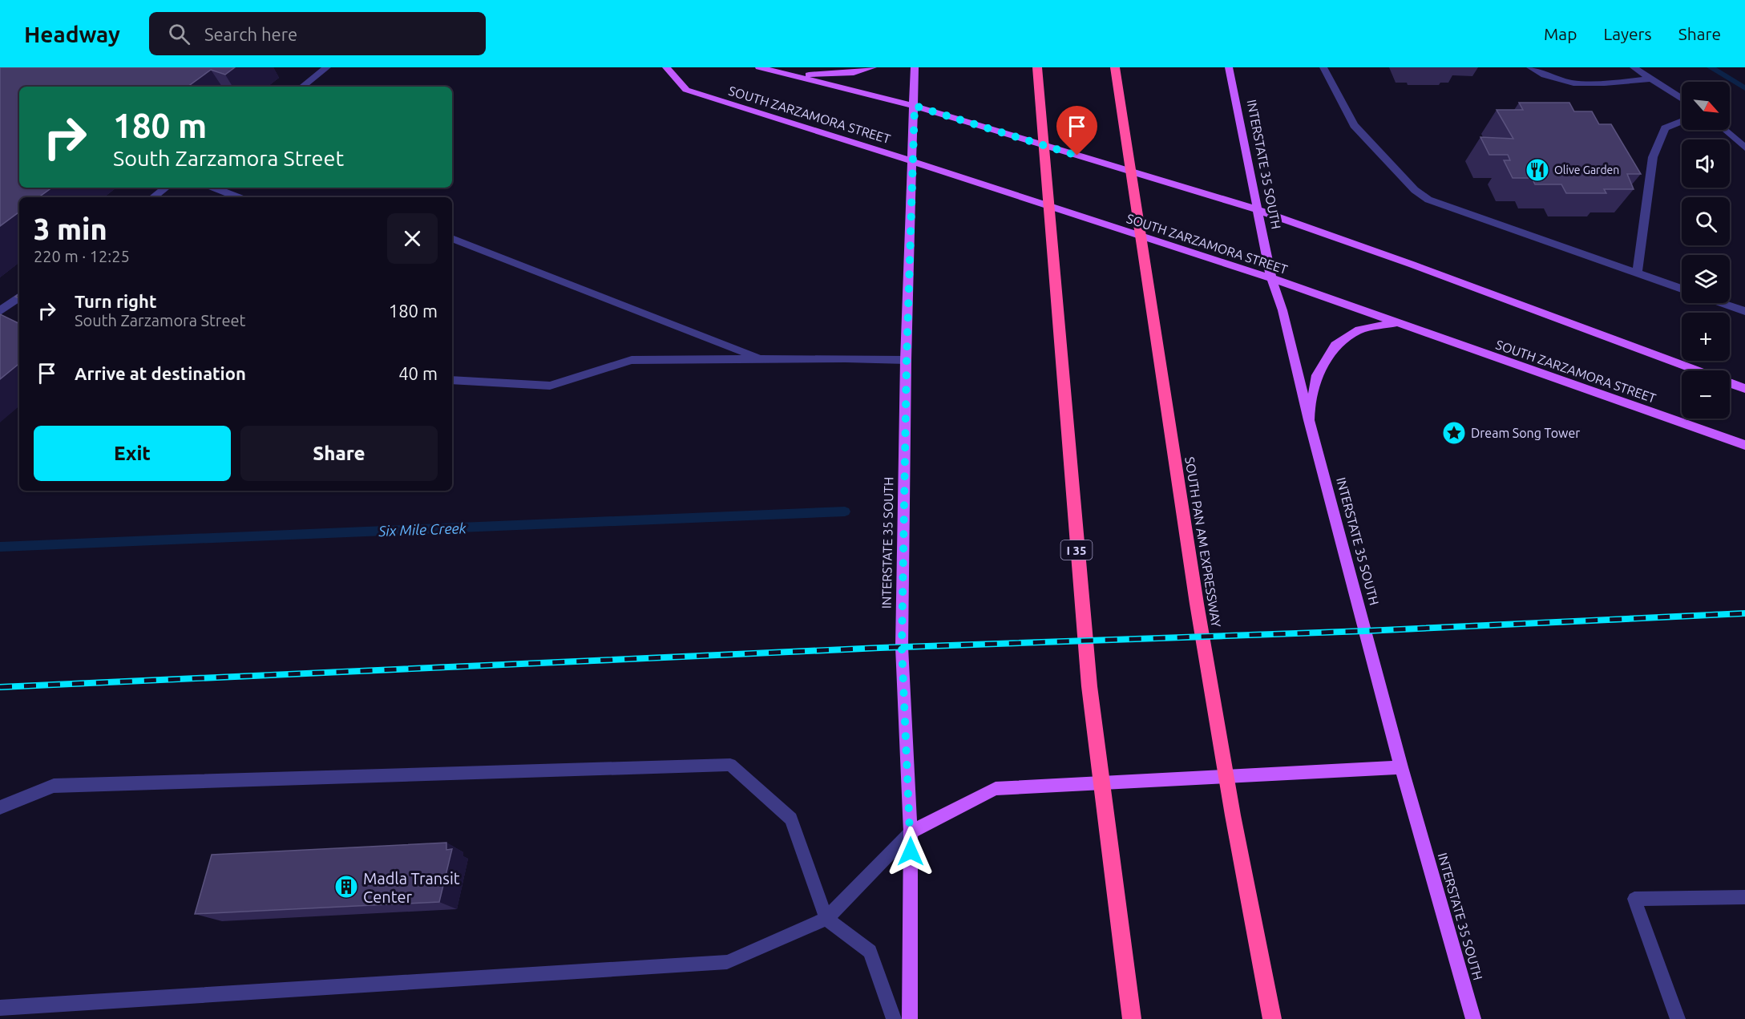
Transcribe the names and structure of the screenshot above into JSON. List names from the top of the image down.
{
  "streets": {
    "highway": ["SOUTH PAN AM EXPRESSWAY", "I 35"],
    "main road": ["SOUTH ZARZAMORA STREET", "INTERSTATE 35 SOUTH"]
  },
  "crossings": [
    ["SOUTH ZARZAMORA STREET", "INTERSTATE 35 SOUTH"]
  ],
  "water": ["Six Mile Creek"],
  "places": {
    "restaurant": ["Olive Garden"],
    "place": ["Dream Song Tower"],
    "building": ["Madla Transit Center"]
  },
  "north": "bottom right",
  "page": {
    "header": "Headway",
    "search": "Search here",
    "nav": ["Map", "Layers", "Share"],
    "map_buttons": ["+", "−"],
    "turn": ["180 m", "South Zarzamora Street"],
    "heading": ["3 min", "220 m · 12:25"],
    "list": [
      {
        "name": "Turn right",
        "note": "South Zarzamora Street",
        "value": "180 m"
      },
      {
        "name": "Arrive at destination",
        "value": "40 m"
      }
    ],
    "buttons": ["Exit", "Share"]
  }
}
